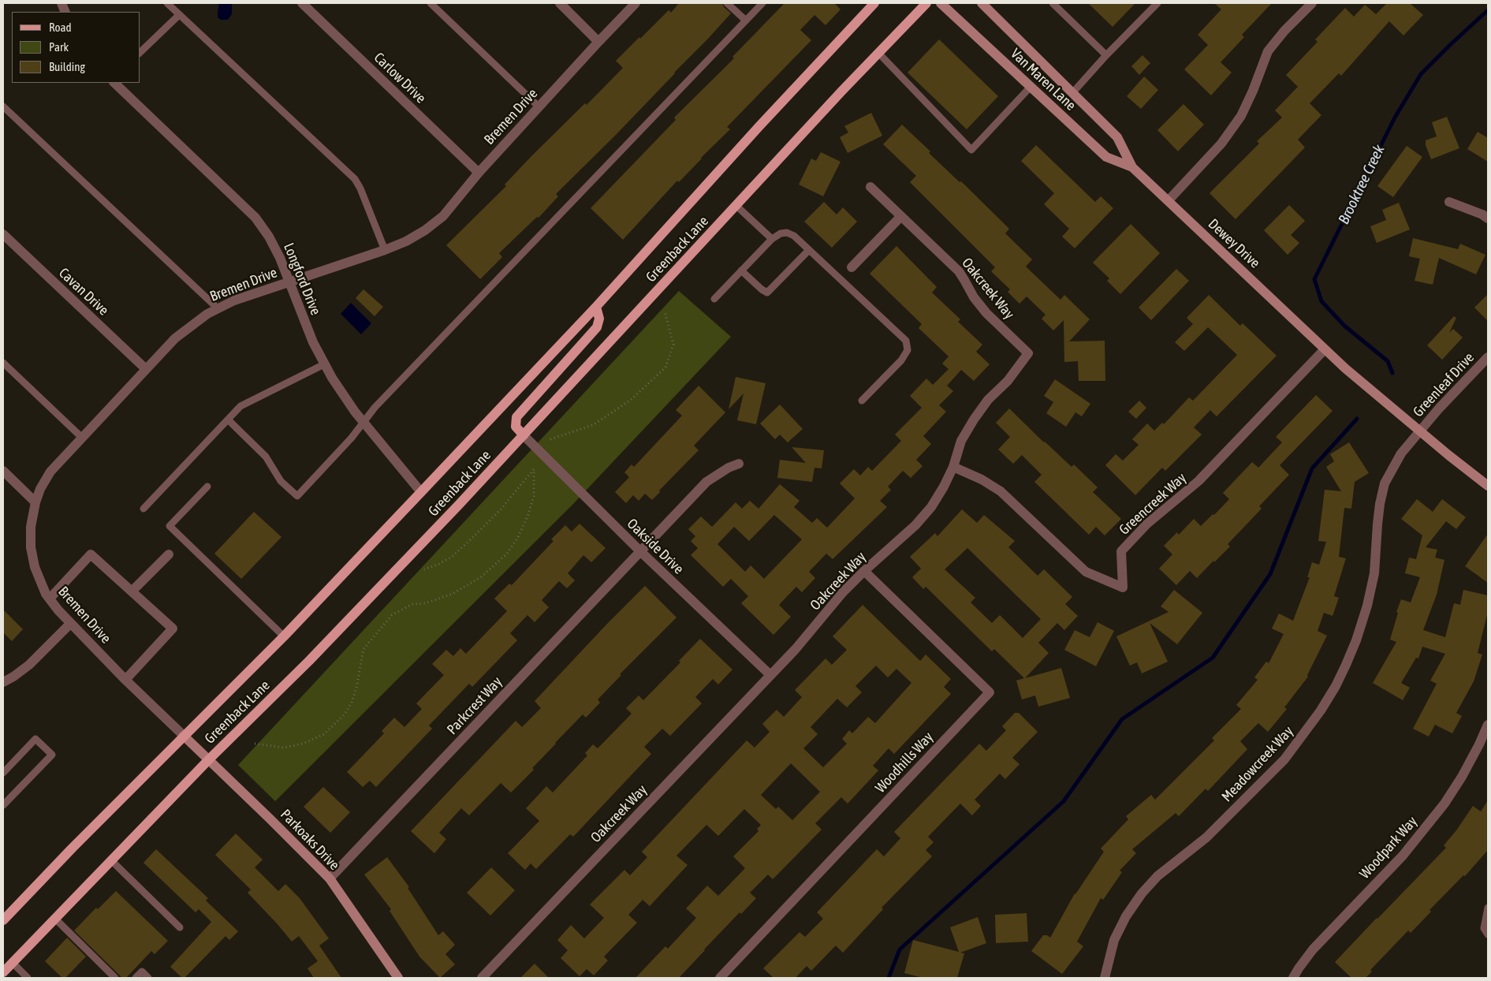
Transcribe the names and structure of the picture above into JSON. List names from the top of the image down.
{
  "streets": {
    "main road": [
      "Van Maren Lane",
      "Dewey Drive",
      "Greenback Lane",
      "Parkoaks Drive"
    ],
    "street": [
      "Carlow Drive",
      "Bremen Drive",
      "Longford Drive",
      "Oakcreek Way",
      "Cavan Drive",
      "Greenleaf Drive",
      "Greencreek Way",
      "Oakside Drive",
      "Parkcrest Way",
      "Woodhills Way",
      "Meadowcreek Way",
      "Woodpark Way"
    ]
  },
  "crossings": [
    ["Carlow Drive", "Bremen Drive"],
    ["Van Maren Lane", "Dewey Drive"],
    ["Bremen Drive", "Greenback Lane"],
    ["Bremen Drive", "Longford Drive"],
    ["Bremen Drive", "Cavan Drive"],
    ["Bremen Drive", "Parkoaks Drive"],
    ["Dewey Drive", "Greenleaf Drive"],
    ["Dewey Drive", "Greencreek Way"],
    ["Dewey Drive", "Meadowcreek Way"],
    ["Greenback Lane", "Longford Drive"],
    ["Greenback Lane", "Oakside Drive"],
    ["Greenback Lane", "Parkoaks Drive"],
    ["Oakcreek Way", "Greencreek Way"],
    ["Oakcreek Way", "Oakside Drive"],
    ["Oakcreek Way", "Woodhills Way"],
    ["Greenleaf Drive", "Meadowcreek Way"],
    ["Oakside Drive", "Parkcrest Way"],
    ["Parkcrest Way", "Parkoaks Drive"]
  ],
  "water": ["Brooktree Creek"],
  "legend": ["Road", "Park", "Building"]
}
